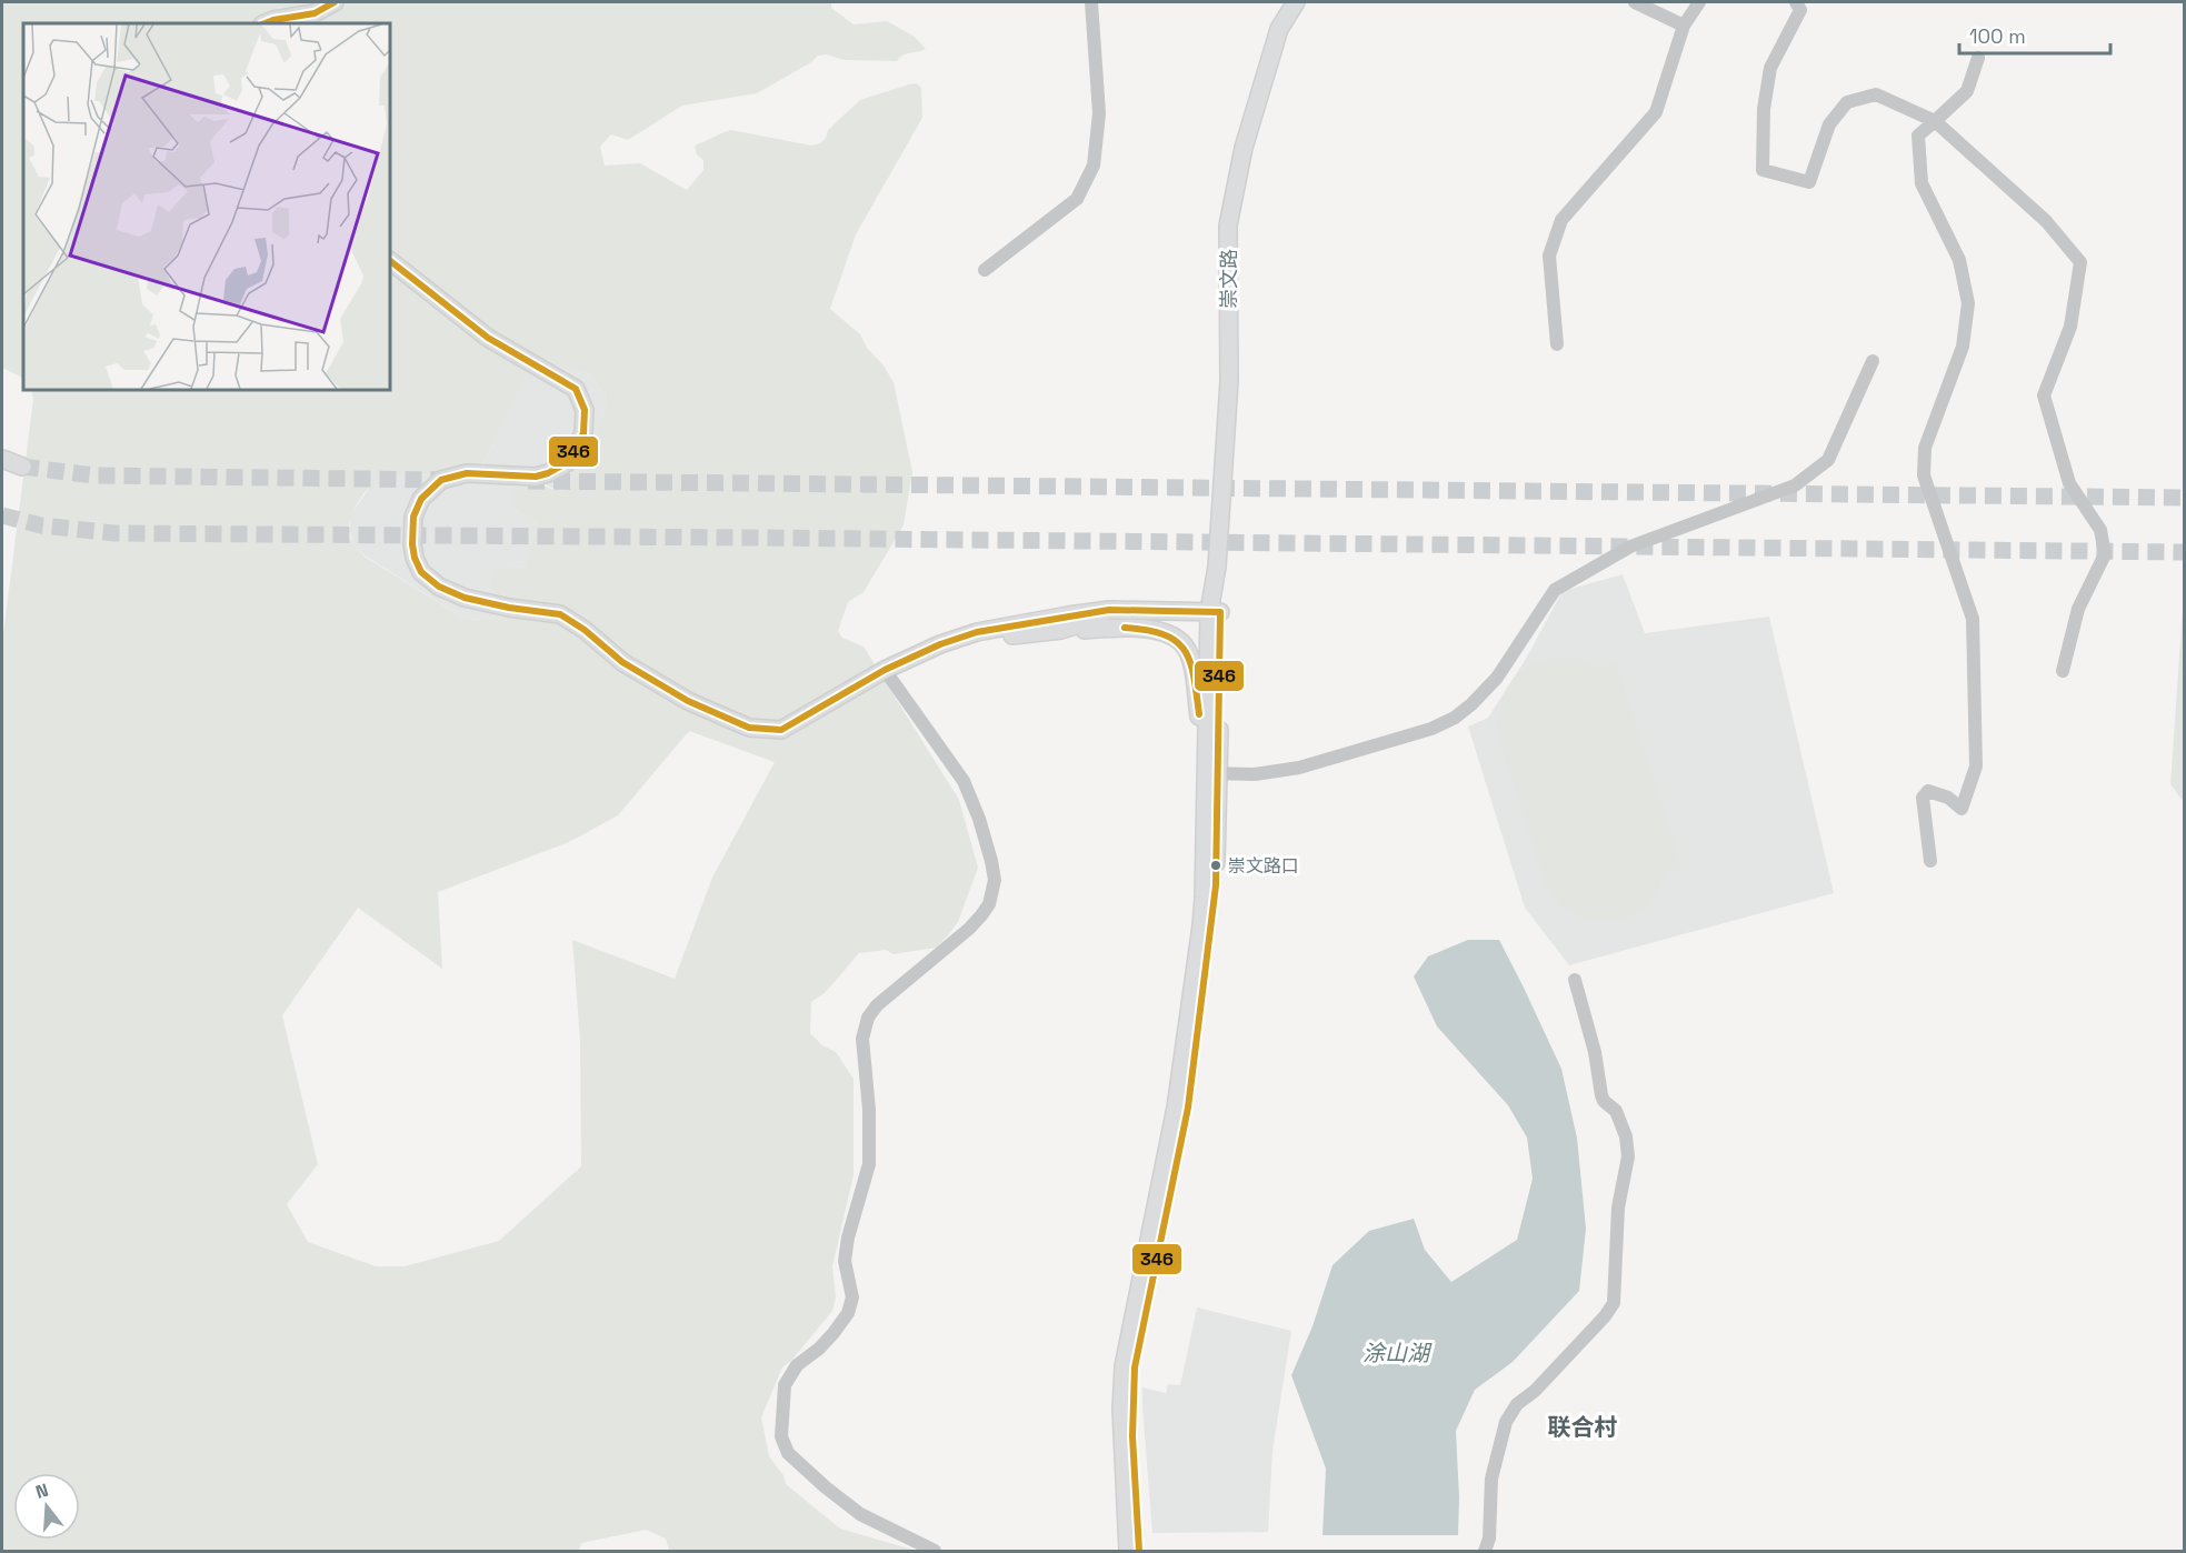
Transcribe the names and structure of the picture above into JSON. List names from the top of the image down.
{
  "streets": {
    "main road": ["崇文路"]
  },
  "districts": ["联合村"],
  "water": ["涂山湖"],
  "places": ["崇文路口"],
  "lines": ["transit line 346"],
  "scale_bar": "100 m",
  "north": "top"
}
